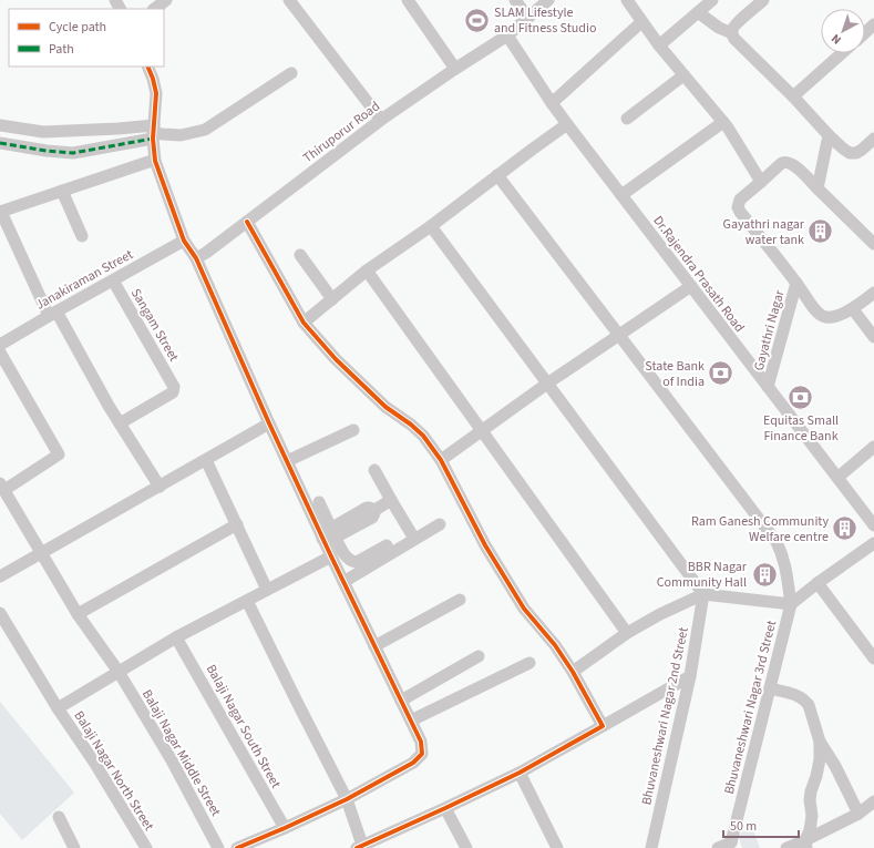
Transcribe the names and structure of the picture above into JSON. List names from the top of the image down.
{
  "streets": {
    "street": [
      "Thiruporur Road",
      "Dr.Rajendra Prasath Road",
      "Janakiraman Street",
      "Sangam Street",
      "Gayathri Nagar",
      "Bhuvaneshwari Nagar 3rd Street",
      "Bhuvaneshwari Nagar 2nd Street",
      "Balaji Nagar South Street",
      "Balaji Nagar Middle Street",
      "Balaji Nagar North Street"
    ]
  },
  "crossings": [
    ["Thiruporur Road", "Dr.Rajendra Prasath Road"],
    ["Dr.Rajendra Prasath Road", "Gayathri Nagar"],
    ["Janakiraman Street", "Sangam Street"]
  ],
  "places": {
    "sports": ["SLAM Lifestyle and Fitness Studio"],
    "building": ["Gayathri nagar water tank", "Ram Ganesh Community Welfare centre", "BBR Nagar Community Hall"],
    "bank": ["State Bank of India", "Equitas Small Finance Bank"]
  },
  "legend": ["Cycle path", "Path"],
  "scale_bar": "50 m",
  "north": "bottom left"
}
